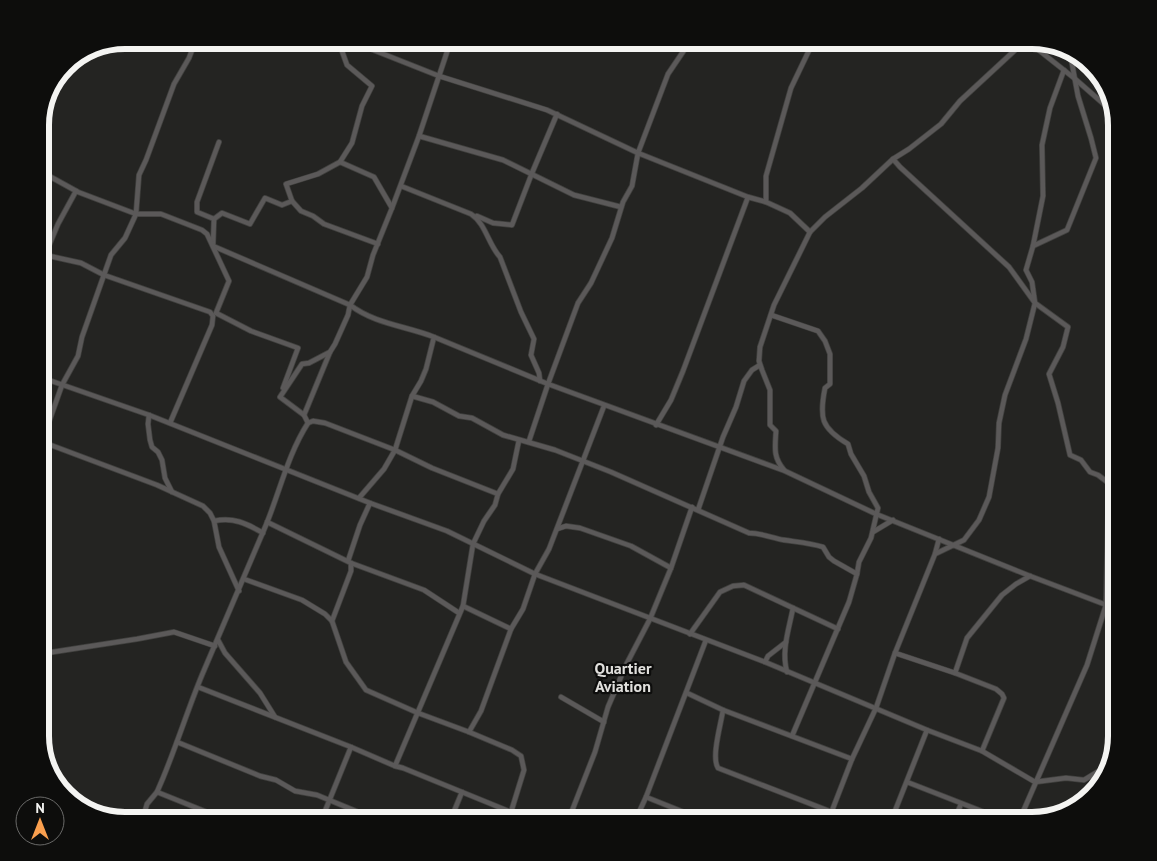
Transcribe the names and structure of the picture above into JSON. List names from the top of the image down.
{
  "districts": ["Quartier Aviation"],
  "north": "top"
}
